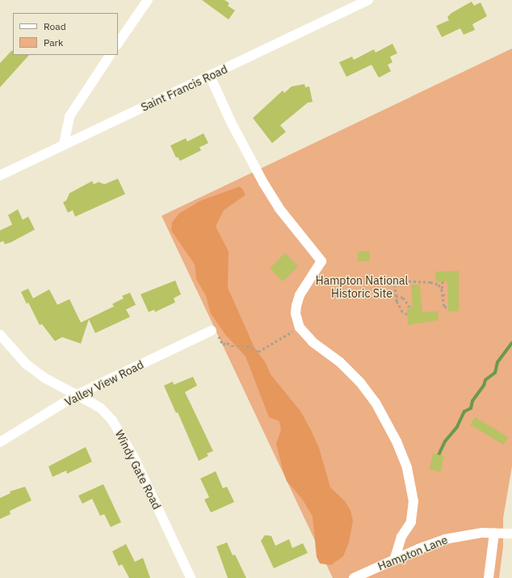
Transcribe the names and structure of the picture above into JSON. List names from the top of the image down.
{
  "streets": {
    "street": [
      "Saint Francis Road",
      "Valley View Road",
      "Windy Gate Road",
      "Hampton Lane"
    ]
  },
  "crossings": [
    ["Valley View Road", "Windy Gate Road"]
  ],
  "parks": ["Hampton National Historic Site"],
  "legend": ["Road", "Park"]
}
